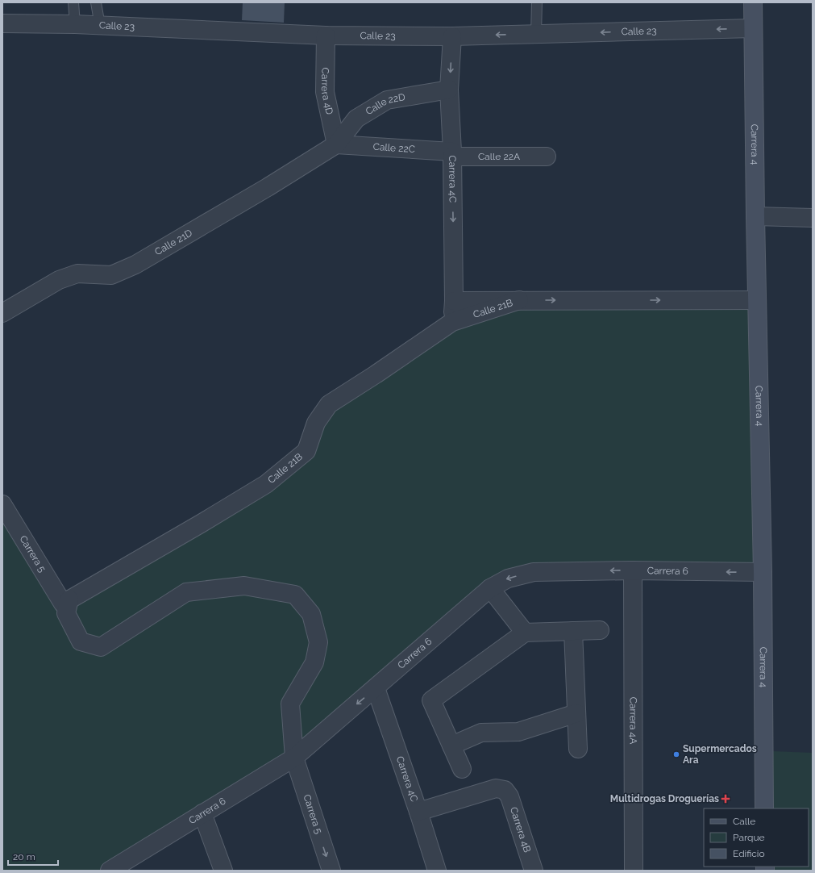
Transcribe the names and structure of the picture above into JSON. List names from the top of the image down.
{
  "streets": {
    "main road": ["Carrera 4"],
    "street": [
      "Calle 23",
      "Carrera 4D",
      "Calle 22D",
      "Calle 22C",
      "Calle 22A",
      "Carrera 4C",
      "Calle 21D",
      "Calle 21B",
      "Carrera 5",
      "Carrera 6",
      "Carrera 4A",
      "Carrera 4B"
    ]
  },
  "crossings": [
    ["Calle 23", "Carrera 4D"],
    ["Calle 23", "Carrera 4"],
    ["Calle 23", "Carrera 4C"],
    ["Carrera 4D", "Calle 22D"],
    ["Carrera 4D", "Calle 22C"],
    ["Carrera 4D", "Calle 21D"],
    ["Calle 22D", "Calle 22C"],
    ["Calle 22D", "Carrera 4C"],
    ["Calle 22D", "Calle 21D"],
    ["Carrera 4", "Calle 21B"],
    ["Carrera 4", "Carrera 6"],
    ["Calle 22C", "Calle 22A"],
    ["Calle 22C", "Carrera 4C"],
    ["Calle 22C", "Calle 21D"],
    ["Calle 22A", "Carrera 4C"],
    ["Carrera 4C", "Calle 21B"],
    ["Carrera 4C", "Carrera 6"],
    ["Carrera 4C", "Carrera 4B"],
    ["Calle 21B", "Carrera 5"],
    ["Carrera 5", "Carrera 6"],
    ["Carrera 6", "Carrera 4A"]
  ],
  "one_way": ["Calle 23", "Carrera 4C", "Carrera 6"],
  "places": {
    "other": ["Supermercados Ara"],
    "health": ["Multidrogas Droguerías"]
  },
  "legend": ["Calle", "Parque", "Edificio"],
  "scale_bar": "20 m"
}
